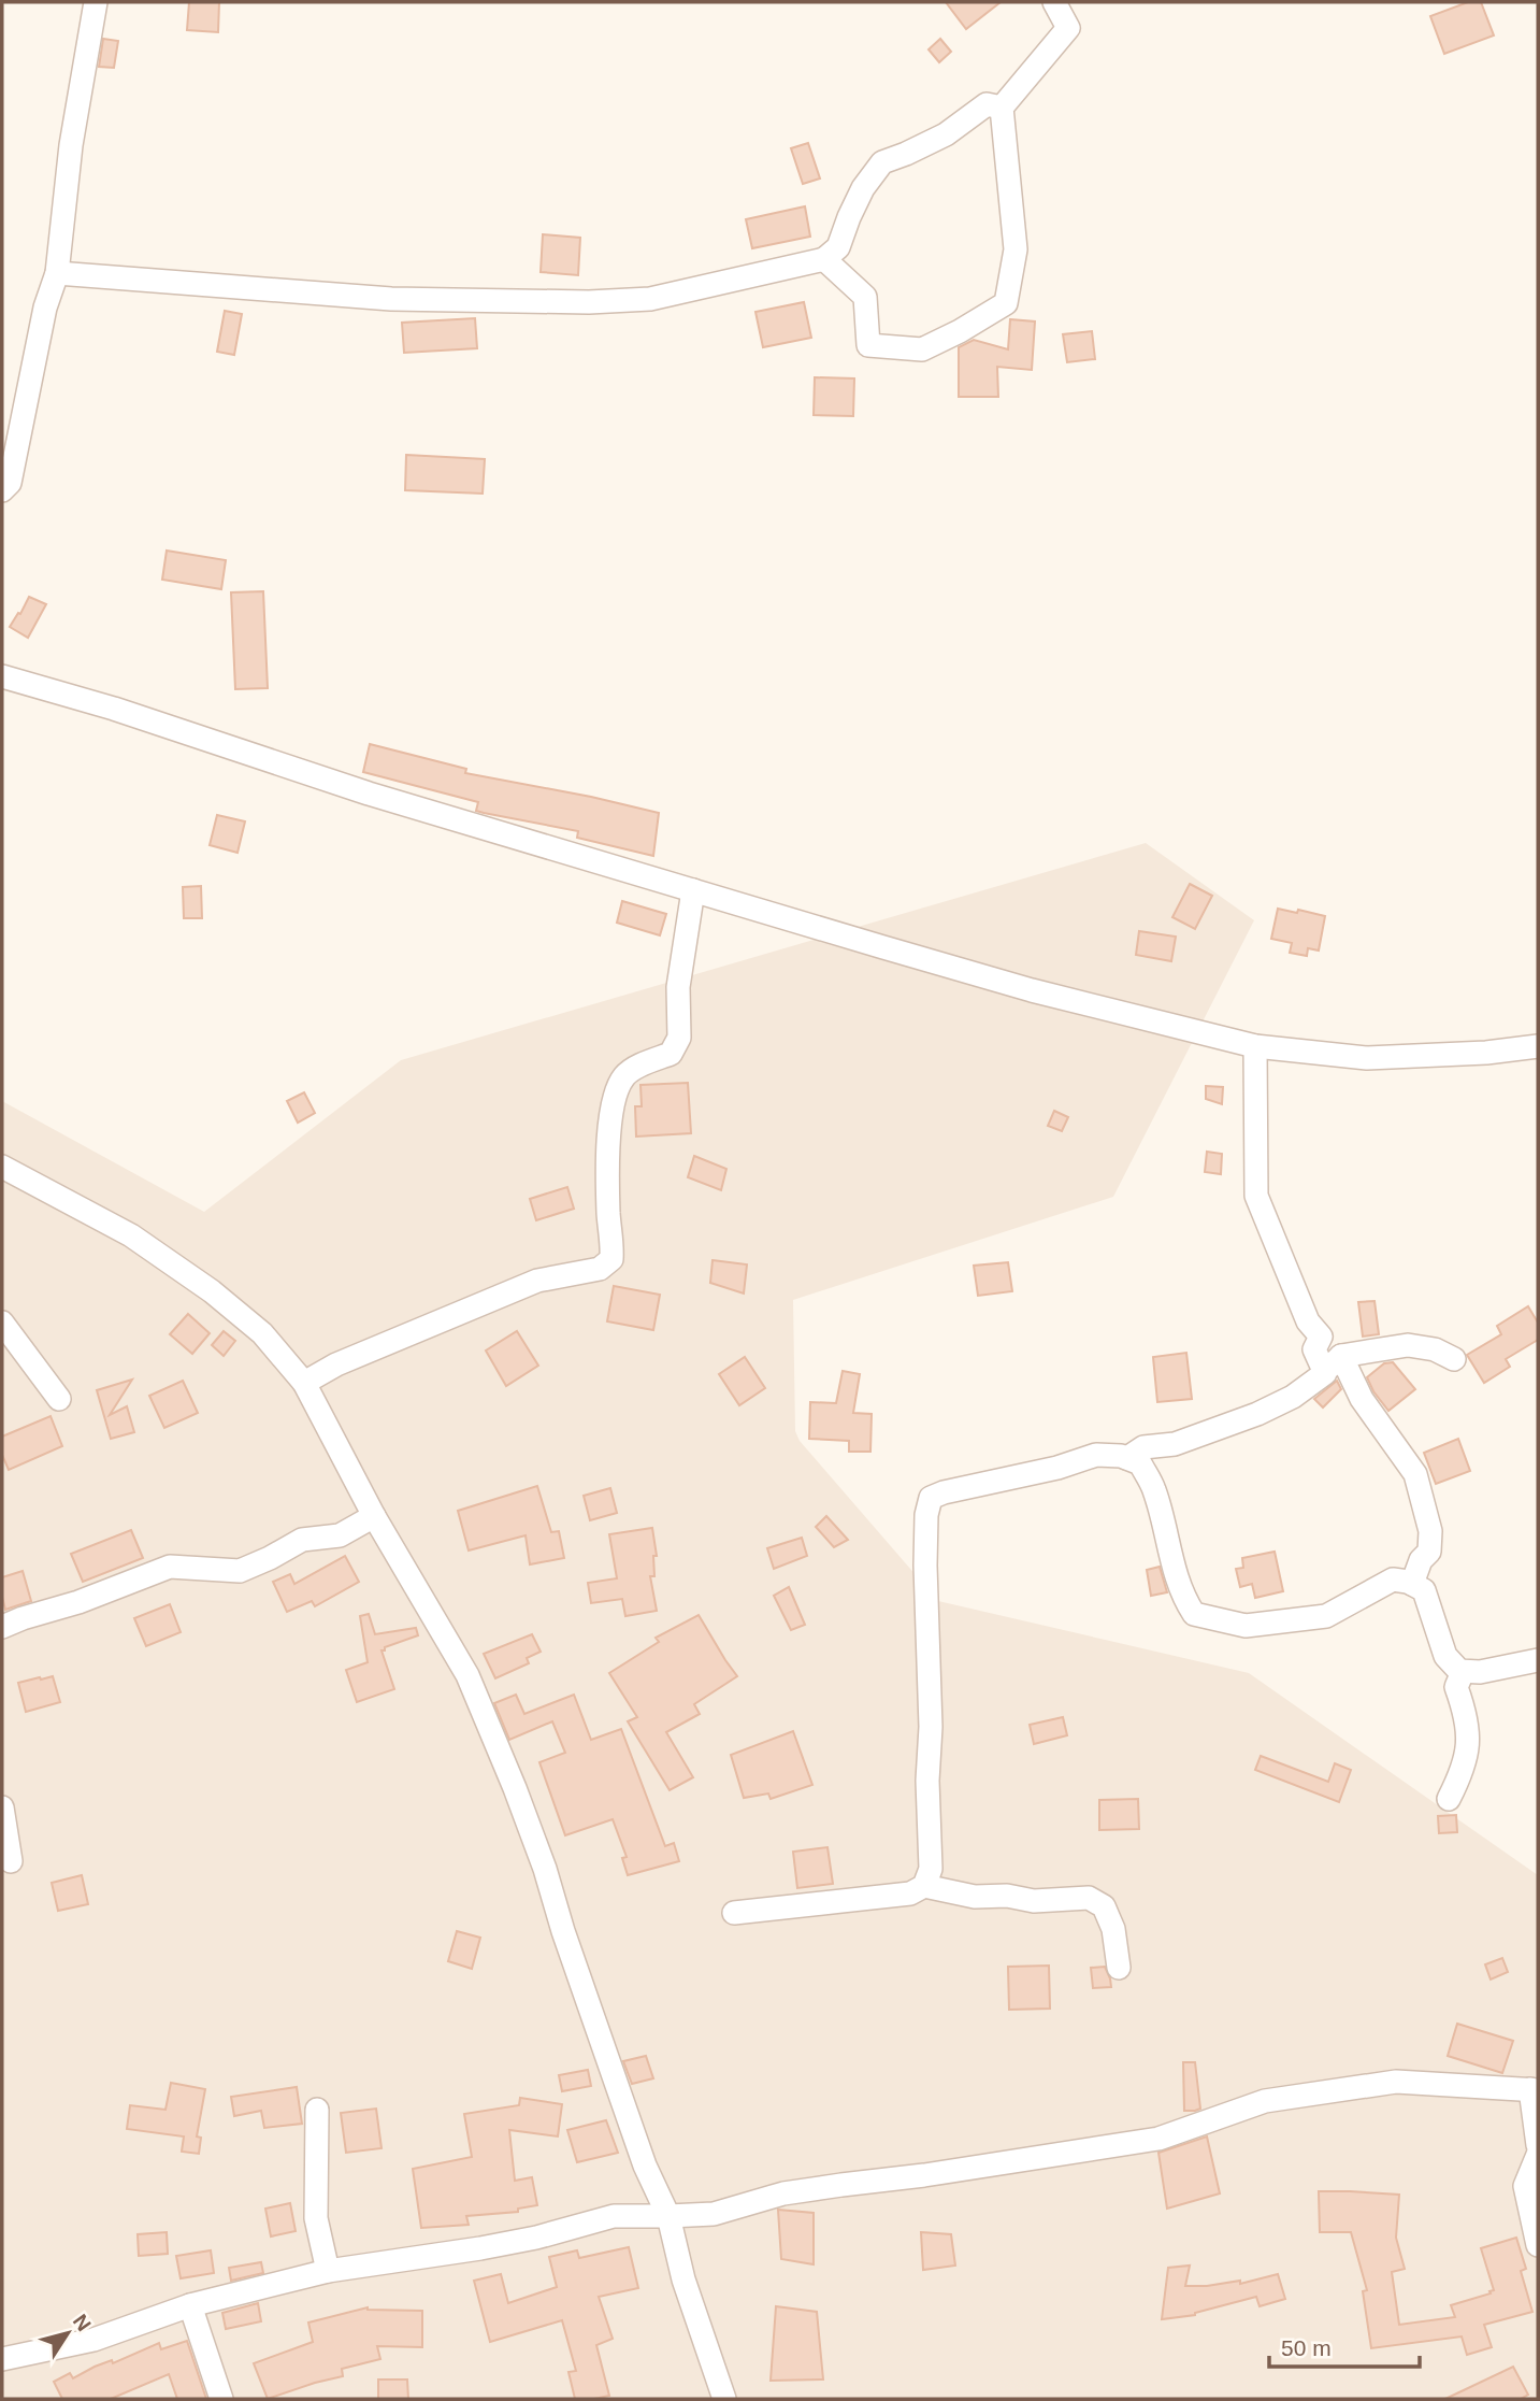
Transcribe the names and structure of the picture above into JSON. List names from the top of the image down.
{
  "scale_bar": "50 m",
  "north": "top right"
}
